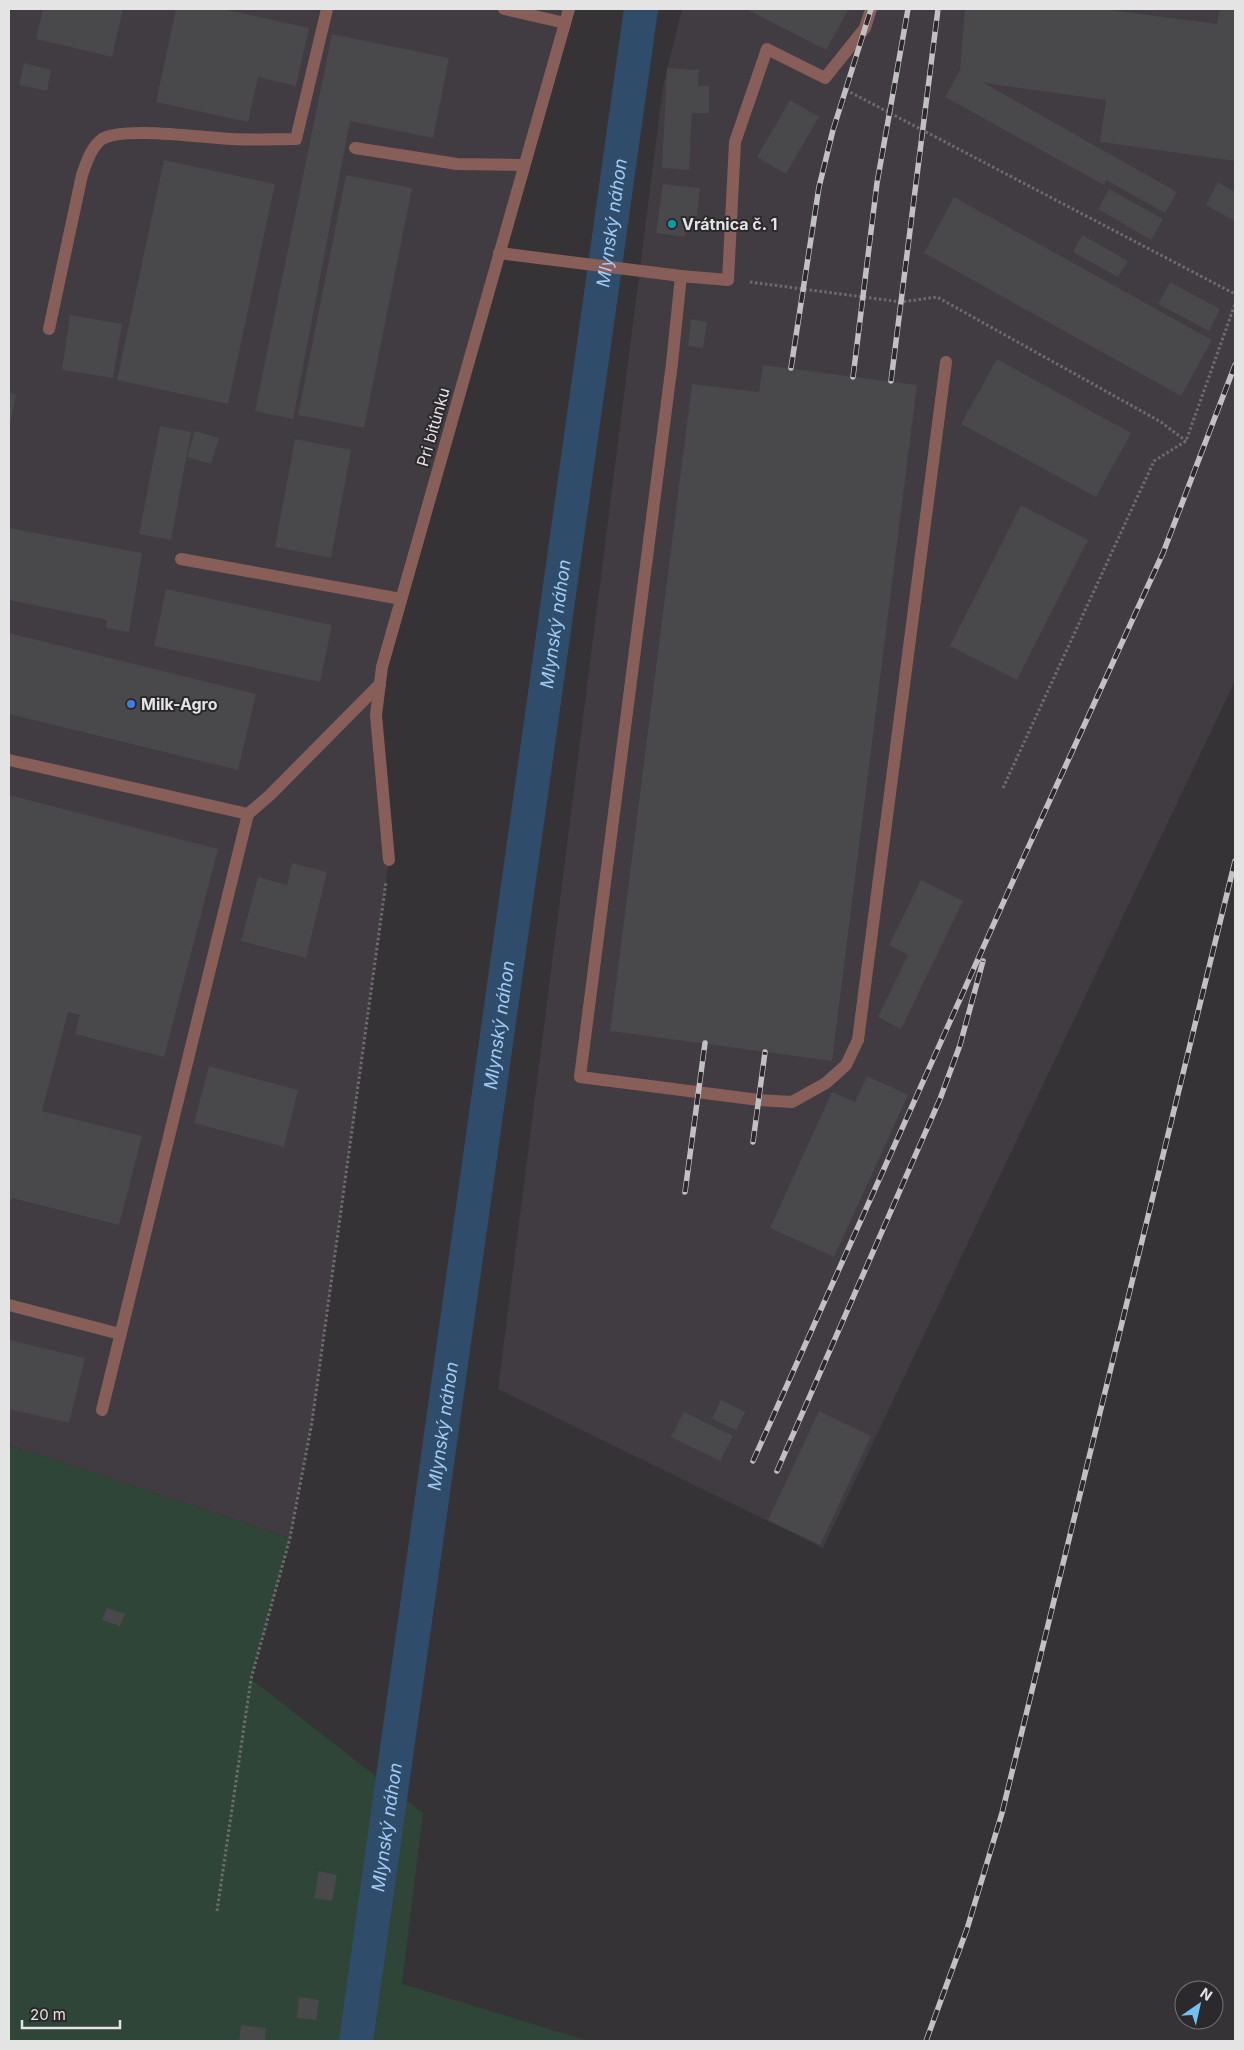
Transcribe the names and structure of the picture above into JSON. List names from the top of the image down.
{
  "streets": {
    "street": ["Pri bitúnku"]
  },
  "water": ["Mlynský náhon"],
  "places": ["Vrátnica č. 1", "Milk-Agro"],
  "scale_bar": "20 m",
  "north": "top right"
}
